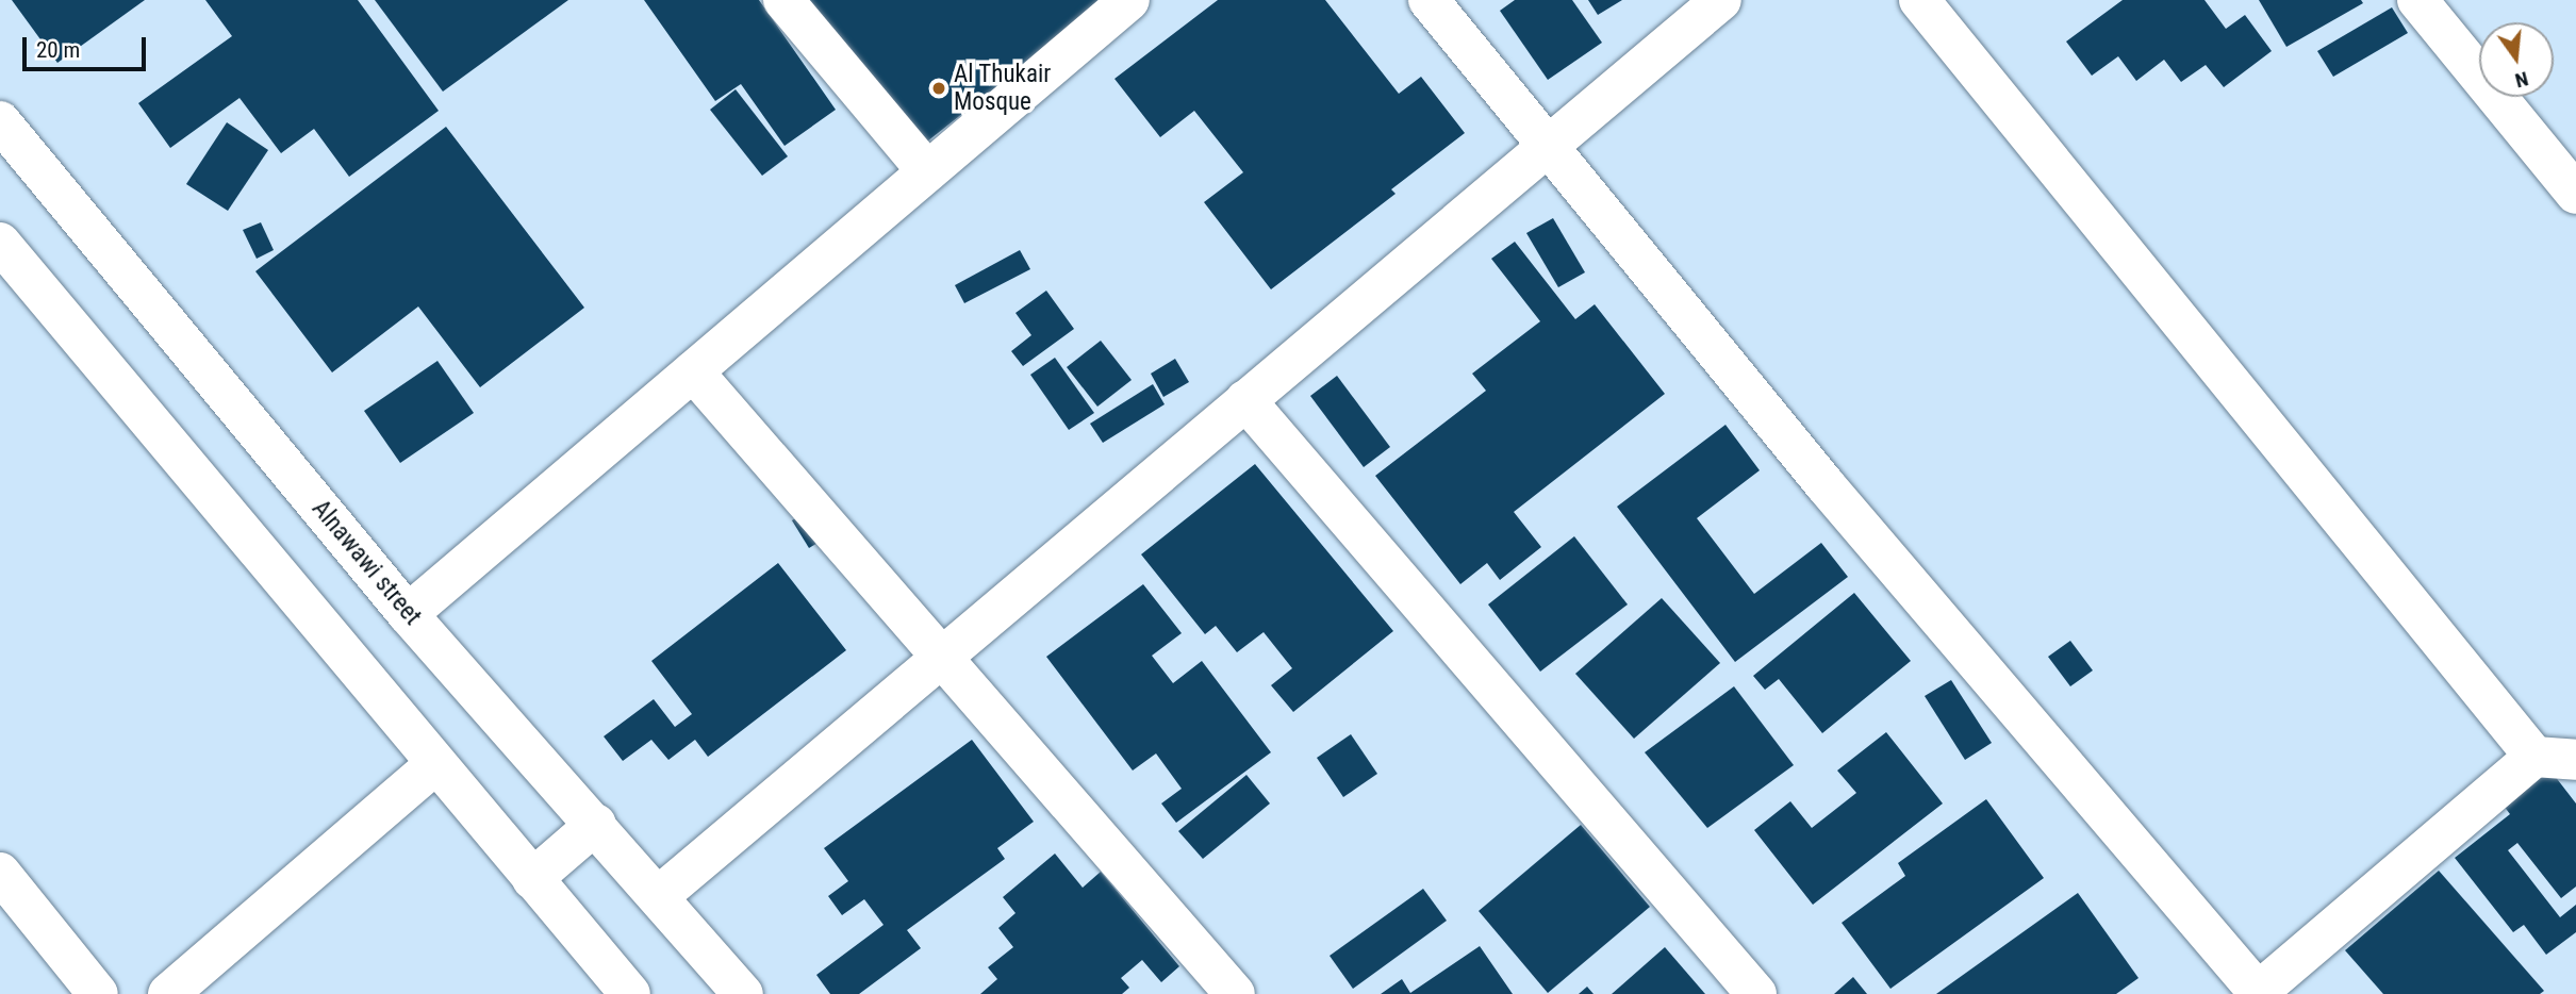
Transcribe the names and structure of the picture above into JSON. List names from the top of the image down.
{
  "streets": {
    "street": ["Alnawawi street"]
  },
  "places": ["Al Thukair Mosque"],
  "scale_bar": "20 m",
  "north": "bottom"
}
